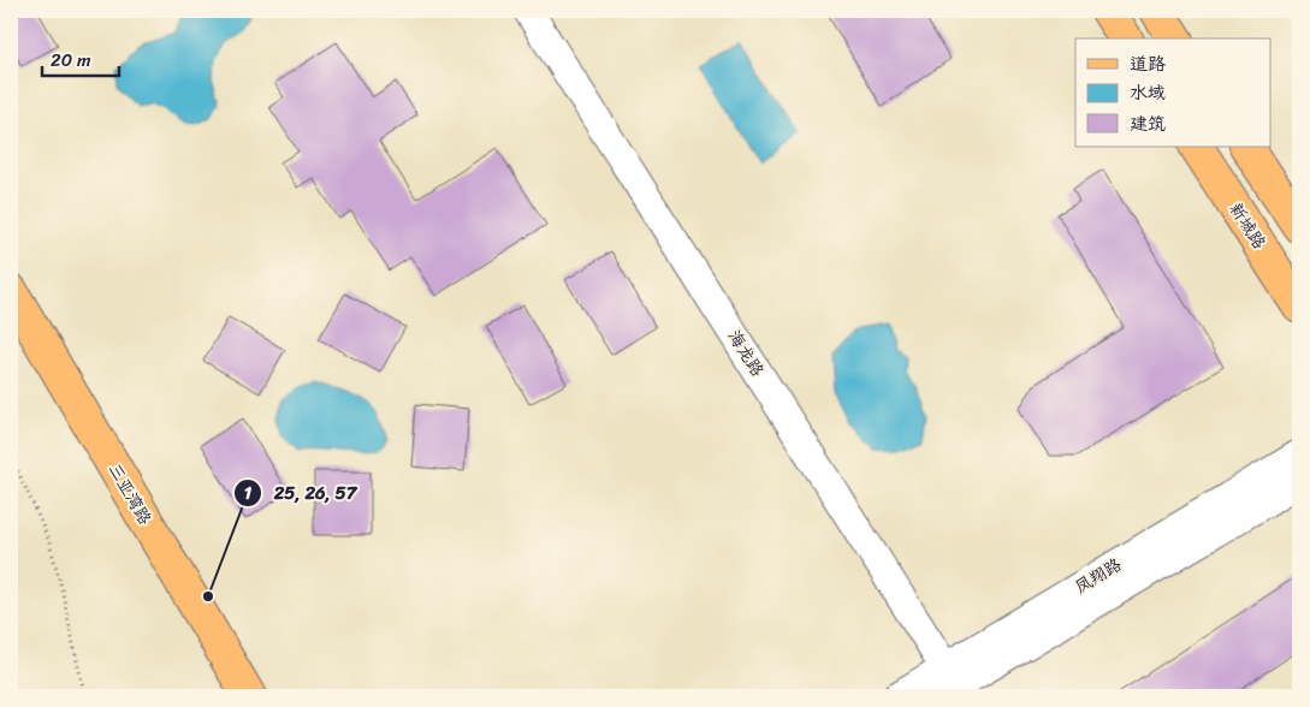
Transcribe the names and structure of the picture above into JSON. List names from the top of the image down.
{
  "streets": {
    "main road": ["新城路", "三亚湾路"],
    "street": ["海龙路", "凤翔路"]
  },
  "crossings": [
    ["海龙路", "凤翔路"]
  ],
  "places": ["25, 26, 57"],
  "legend": ["道路", "水域", "建筑"],
  "scale_bar": "20 m"
}
